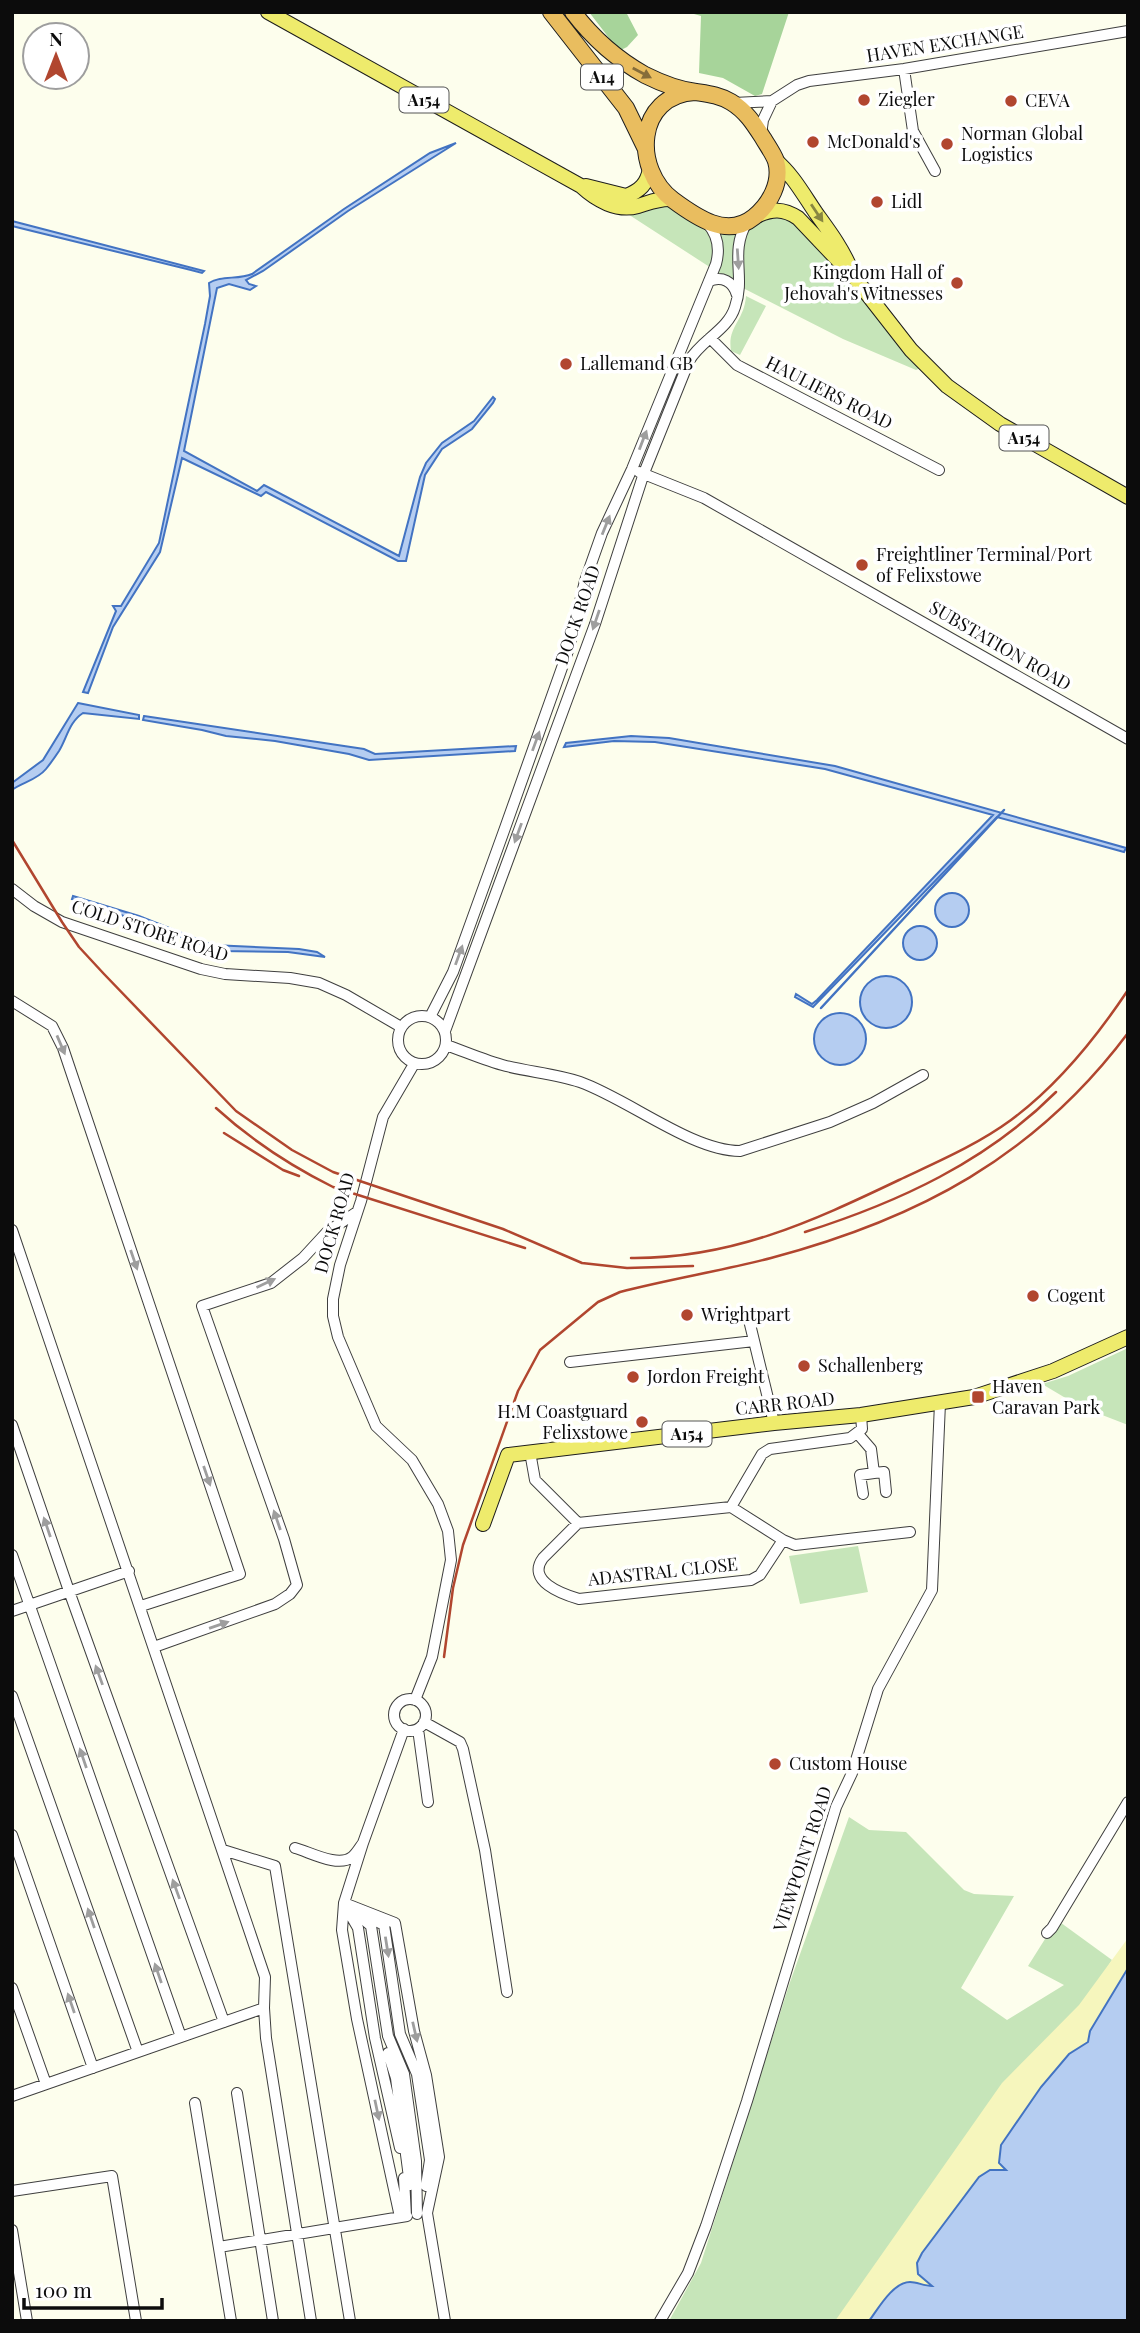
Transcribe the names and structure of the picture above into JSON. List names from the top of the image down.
{
  "streets": {
    "highway": ["A14"],
    "main road": ["A154", "CARR ROAD"],
    "street": [
      "HAVEN EXCHANGE",
      "HAULIERS ROAD",
      "DOCK ROAD",
      "SUBSTATION ROAD",
      "COLD STORE ROAD",
      "ADASTRAL CLOSE",
      "VIEWPOINT ROAD"
    ]
  },
  "crossings": [
    ["HAVEN EXCHANGE", "A14"],
    ["HAVEN EXCHANGE", "A154"],
    ["HAVEN EXCHANGE", "DOCK ROAD"],
    ["A14", "A154"],
    ["A14", "DOCK ROAD"],
    ["A154", "DOCK ROAD"],
    ["HAULIERS ROAD", "DOCK ROAD"],
    ["DOCK ROAD", "SUBSTATION ROAD"],
    ["DOCK ROAD", "COLD STORE ROAD"],
    ["CARR ROAD", "VIEWPOINT ROAD"]
  ],
  "places": {
    "other": [
      "Ziegler",
      "CEVA",
      "McDonald's",
      "Norman Global Logistics",
      "Lidl",
      "Kingdom Hall of Jehovah's Witnesses",
      "Lallemand GB",
      "Freightliner Terminal/Port of Felixstowe",
      "Cogent",
      "Wrightpart",
      "Schallenberg",
      "Jordon Freight",
      "H.M Coastguard Felixstowe",
      "Custom House"
    ],
    "transit": ["Haven Caravan Park"]
  },
  "scale_bar": "100 m",
  "north": "top"
}
